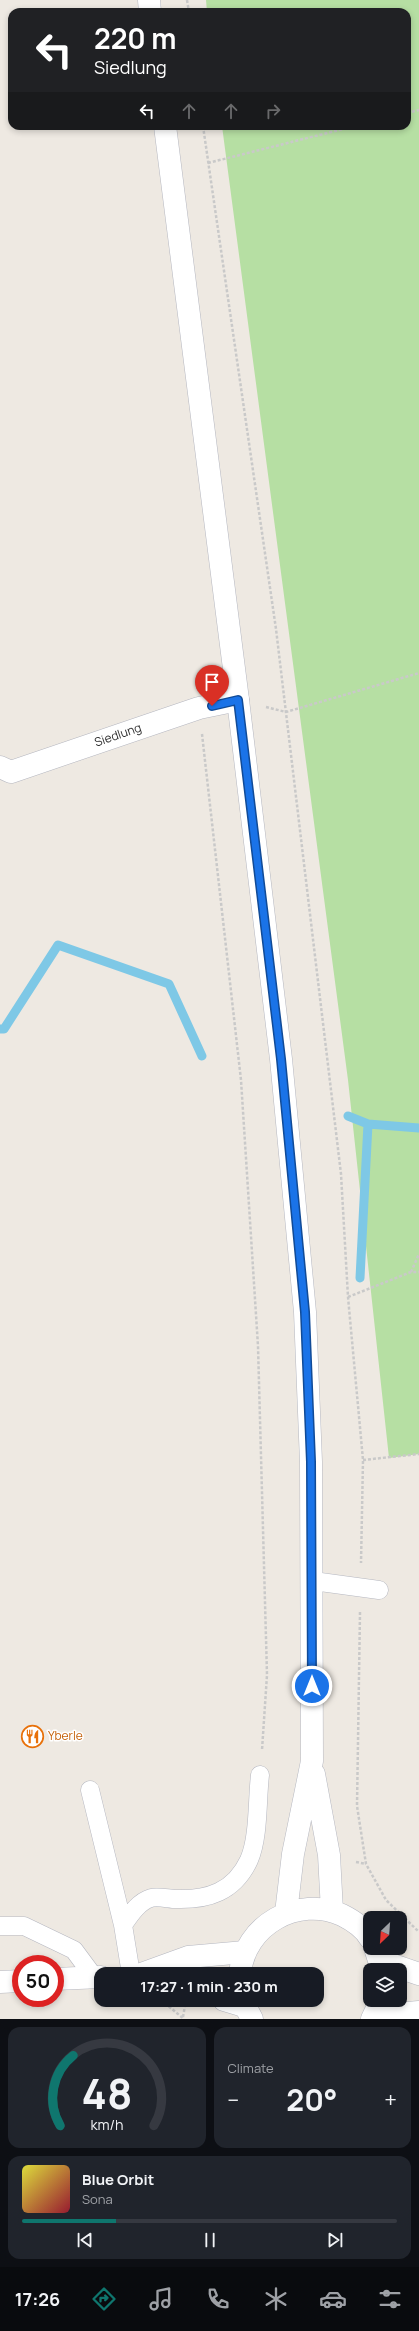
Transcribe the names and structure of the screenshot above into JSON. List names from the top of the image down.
{
  "streets": {
    "main road": ["Siedlung"]
  },
  "places": {
    "restaurant": ["Yberle"]
  },
  "north": "bottom left",
  "page": {
    "turn": ["220 m", "Siedlung"],
    "limit": "50",
    "trip": "17:27 · 1 min · 230 m",
    "tile": "Climate",
    "heat": ["−", "20°", "+"],
    "song": ["Blue Orbit", "Sona"],
    "tabs": "17:26",
    "gauge": ["48", "km/h"]
  }
}
